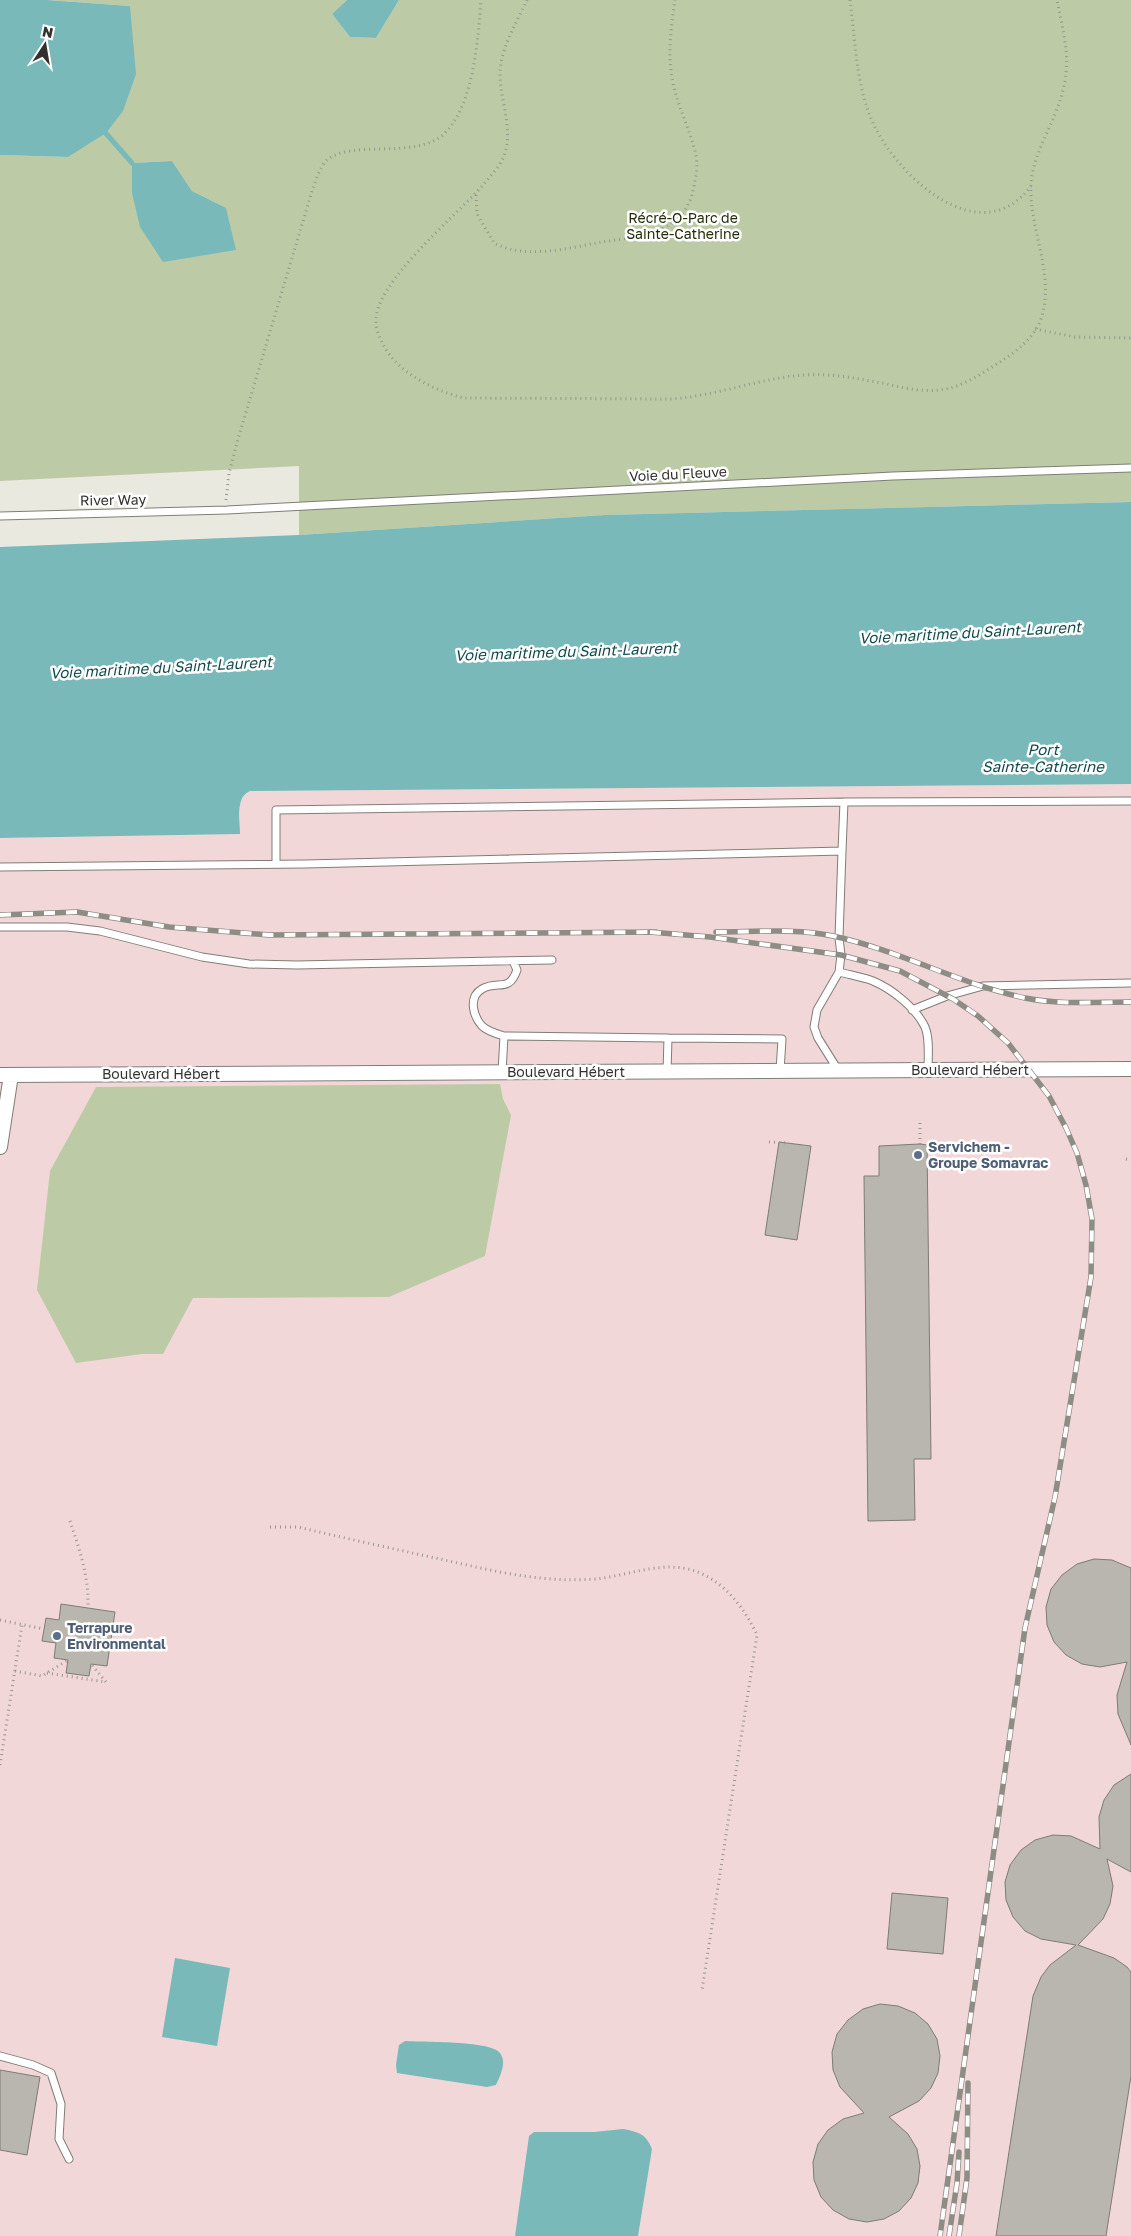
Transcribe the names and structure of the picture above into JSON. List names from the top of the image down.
{
  "streets": {
    "street": ["Boulevard Hébert"],
    "lane": ["Voie du Fleuve", "River Way"]
  },
  "crossings": [
    ["Voie du Fleuve", "River Way"]
  ],
  "water": ["Voie maritime du Saint-Laurent", "Port Sainte-Catherine"],
  "parks": ["Récré-O-Parc de Sainte-Catherine"],
  "places": ["Servichem - Groupe Somavrac", "Terrapure Environmental"],
  "north": "top"
}
